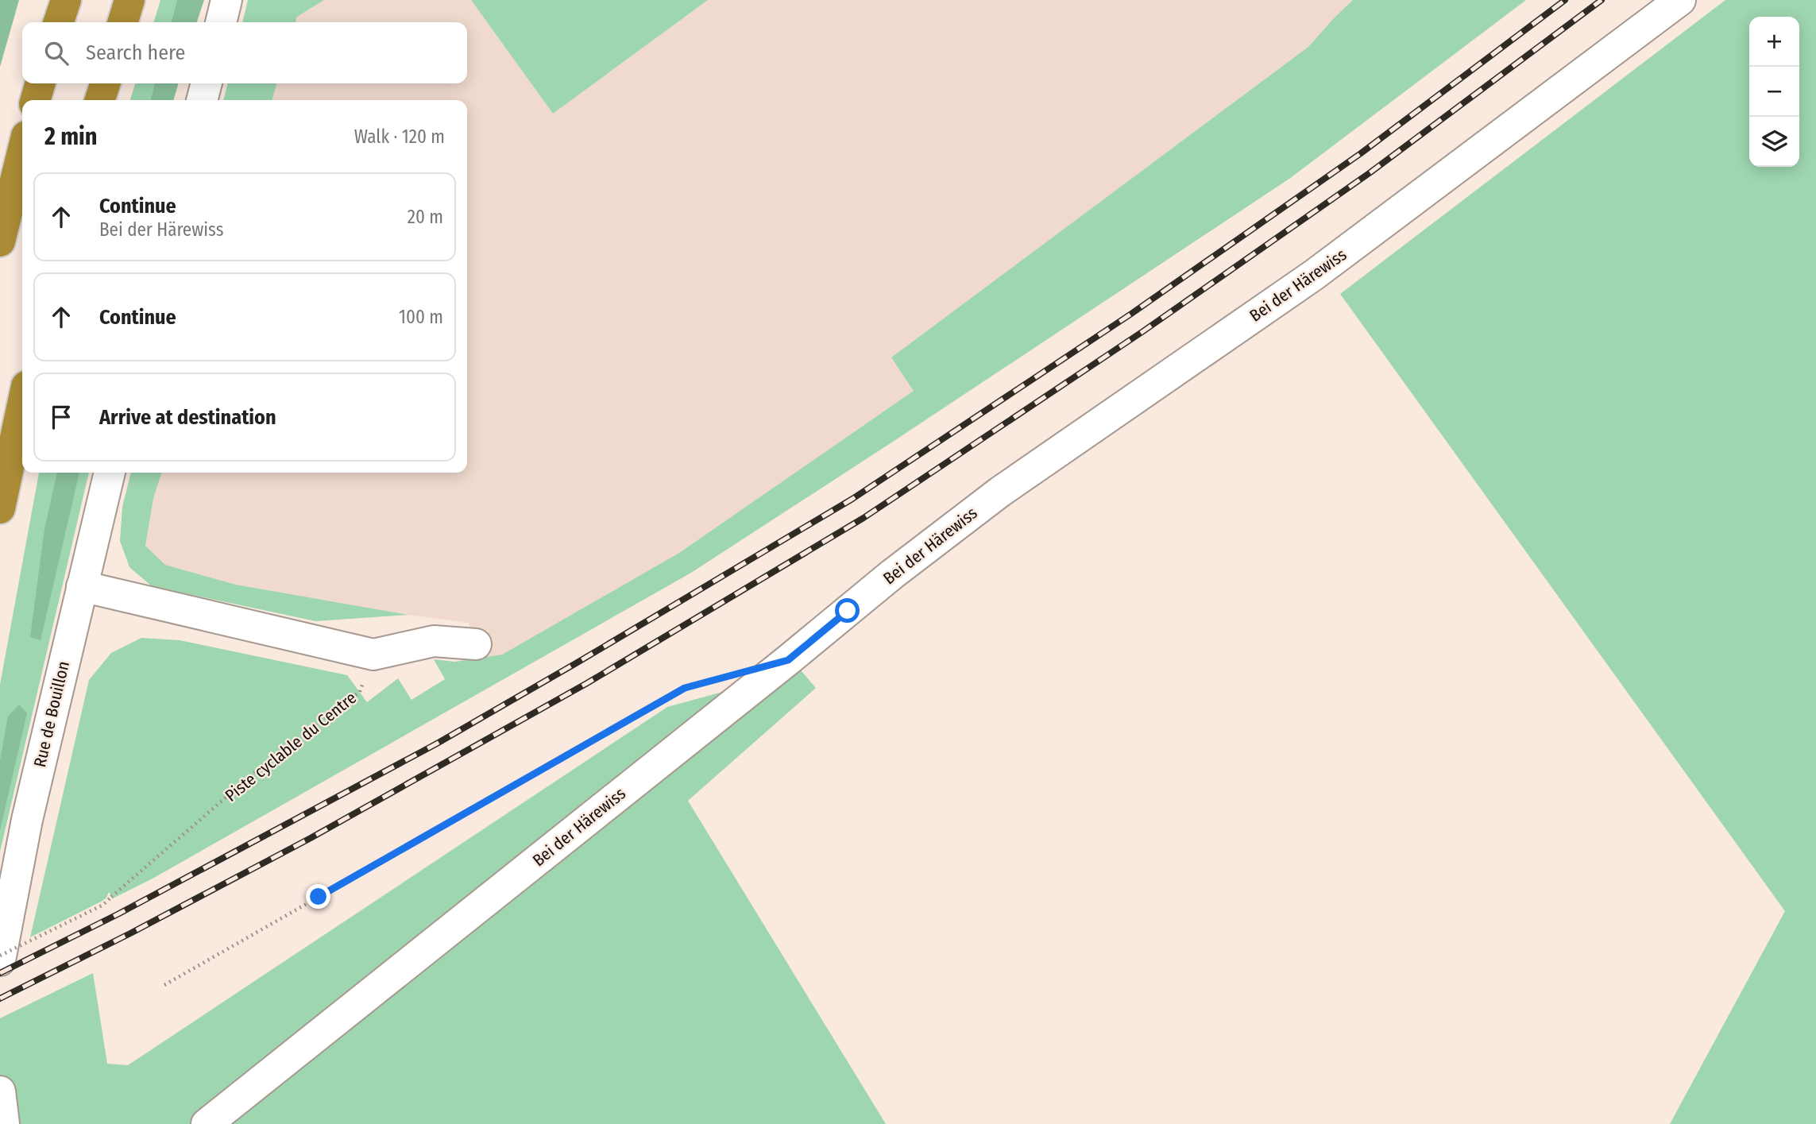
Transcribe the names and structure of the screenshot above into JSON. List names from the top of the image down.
{
  "streets": {
    "street": ["Bei der Härewiss", "Rue de Bouillon"],
    "path": ["Piste cyclable du Centre"]
  },
  "page": {
    "map_buttons": ["+", "−"],
    "search": "Search here",
    "heading": ["2 min", "Walk · 120 m"],
    "list": [
      ["Continue", "Bei der Härewiss", "20 m"],
      ["Continue", "100 m"],
      "Arrive at destination"
    ]
  }
}
